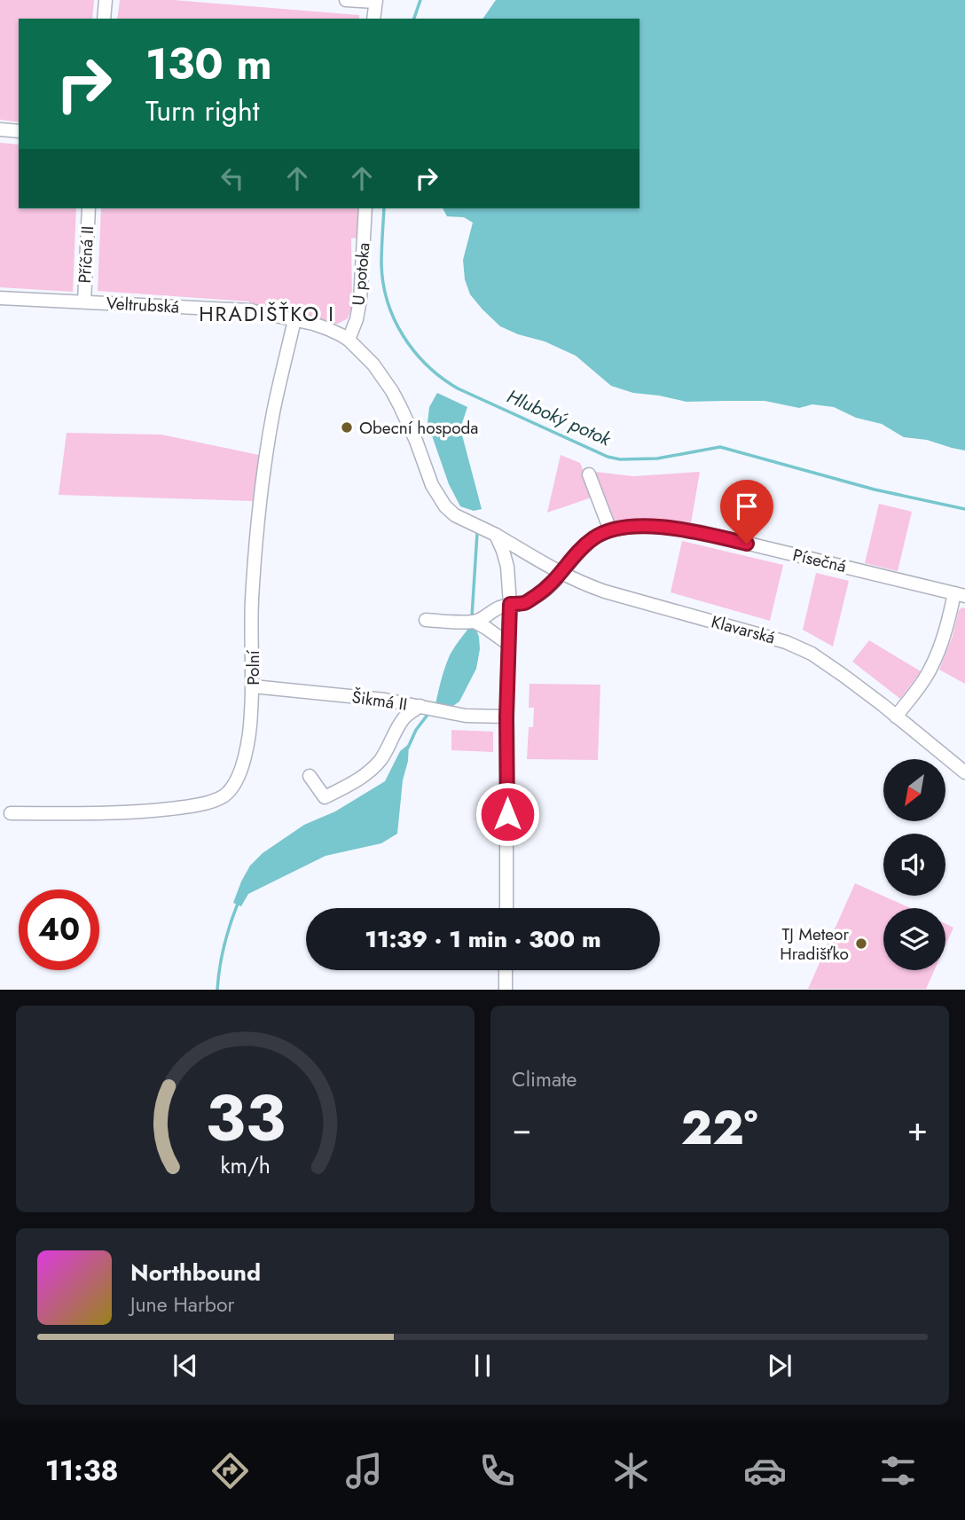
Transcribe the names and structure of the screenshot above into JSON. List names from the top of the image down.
{
  "streets": {
    "street": [
      "Příčná II",
      "U potoka",
      "Veltrubská",
      "Písečná",
      "Klavarská",
      "Polní",
      "Šikmá II"
    ]
  },
  "crossings": [
    ["Příčná II", "Veltrubská"],
    ["U potoka", "Veltrubská"],
    ["Veltrubská", "Klavarská"],
    ["Veltrubská", "Polní"],
    ["Písečná", "Klavarská"],
    ["Polní", "Šikmá II"]
  ],
  "districts": ["HRADIŠŤKO I"],
  "water": ["Hluboký potok"],
  "places": ["Obecní hospoda", "TJ Meteor Hradišťko"],
  "north": "bottom left",
  "page": {
    "turn": ["130 m", "Turn right"],
    "limit": "40",
    "trip": "11:39 · 1 min · 300 m",
    "tile": "Climate",
    "heat": ["−", "22°", "+"],
    "song": ["Northbound", "June Harbor"],
    "tabs": "11:38",
    "gauge": ["33", "km/h"]
  }
}
